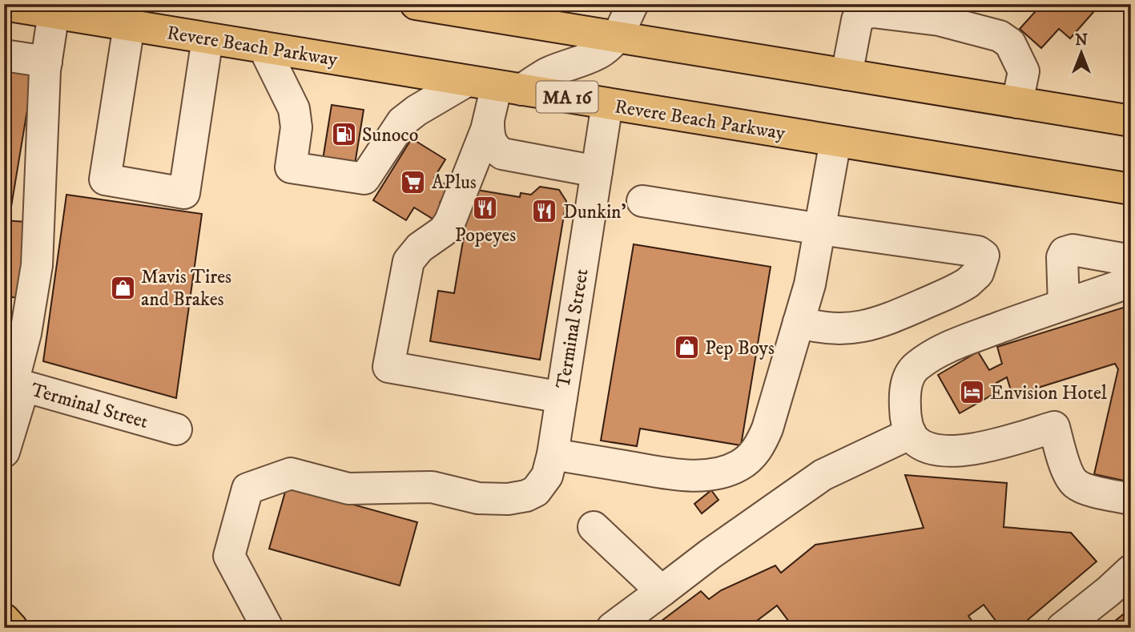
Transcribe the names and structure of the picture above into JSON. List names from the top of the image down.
{
  "streets": {
    "main road": ["Revere Beach Parkway", "MA 16"],
    "street": ["Terminal Street"]
  },
  "crossings": [
    ["Revere Beach Parkway", "Terminal Street"]
  ],
  "places": {
    "fuel station": ["Sunoco"],
    "supermarket": ["APlus"],
    "restaurant": ["Popeyes", "Dunkin'"],
    "shop": ["Mavis Tires and Brakes", "Pep Boys"],
    "hotel": ["Envision Hotel"]
  },
  "north": "top"
}
